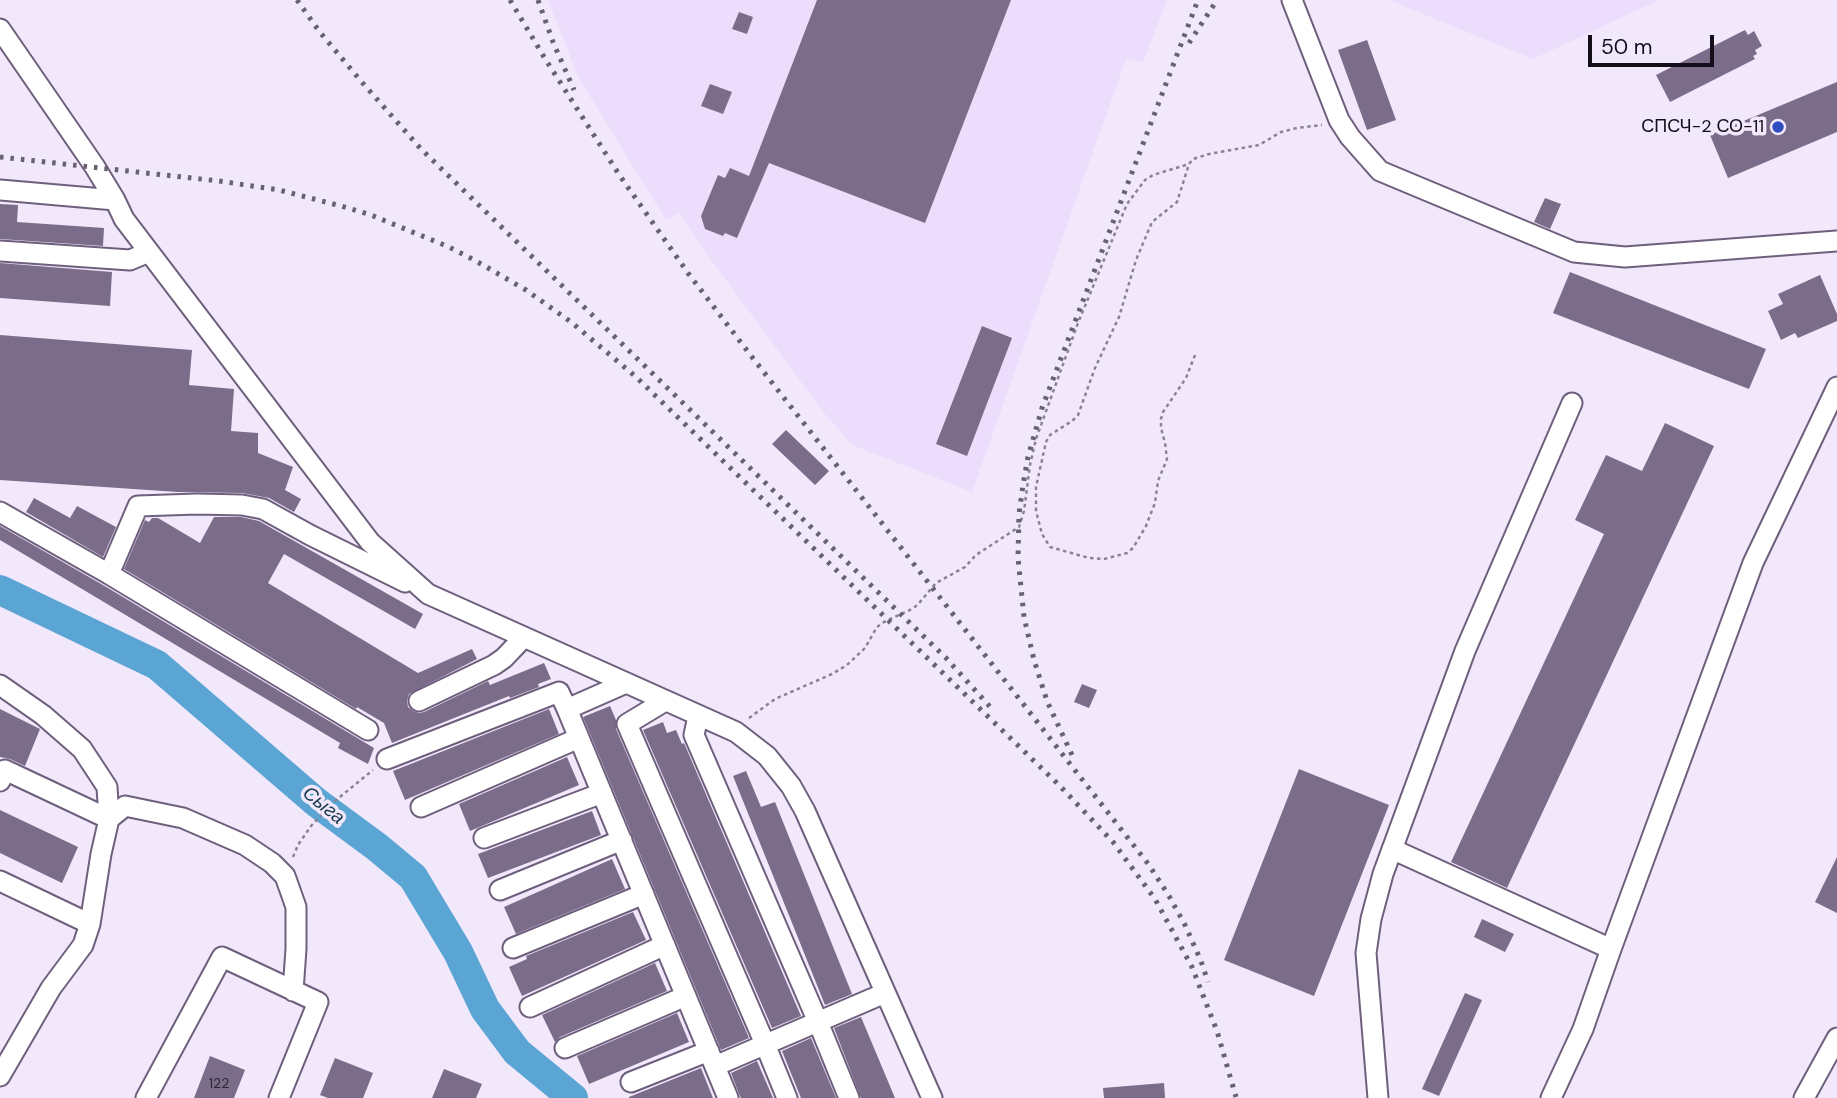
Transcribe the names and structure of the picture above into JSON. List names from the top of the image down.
{
  "water": ["Сыга"],
  "places": ["СПСЧ-2 СО-11"],
  "house_numbers": ["122"],
  "scale_bar": "50 m"
}
